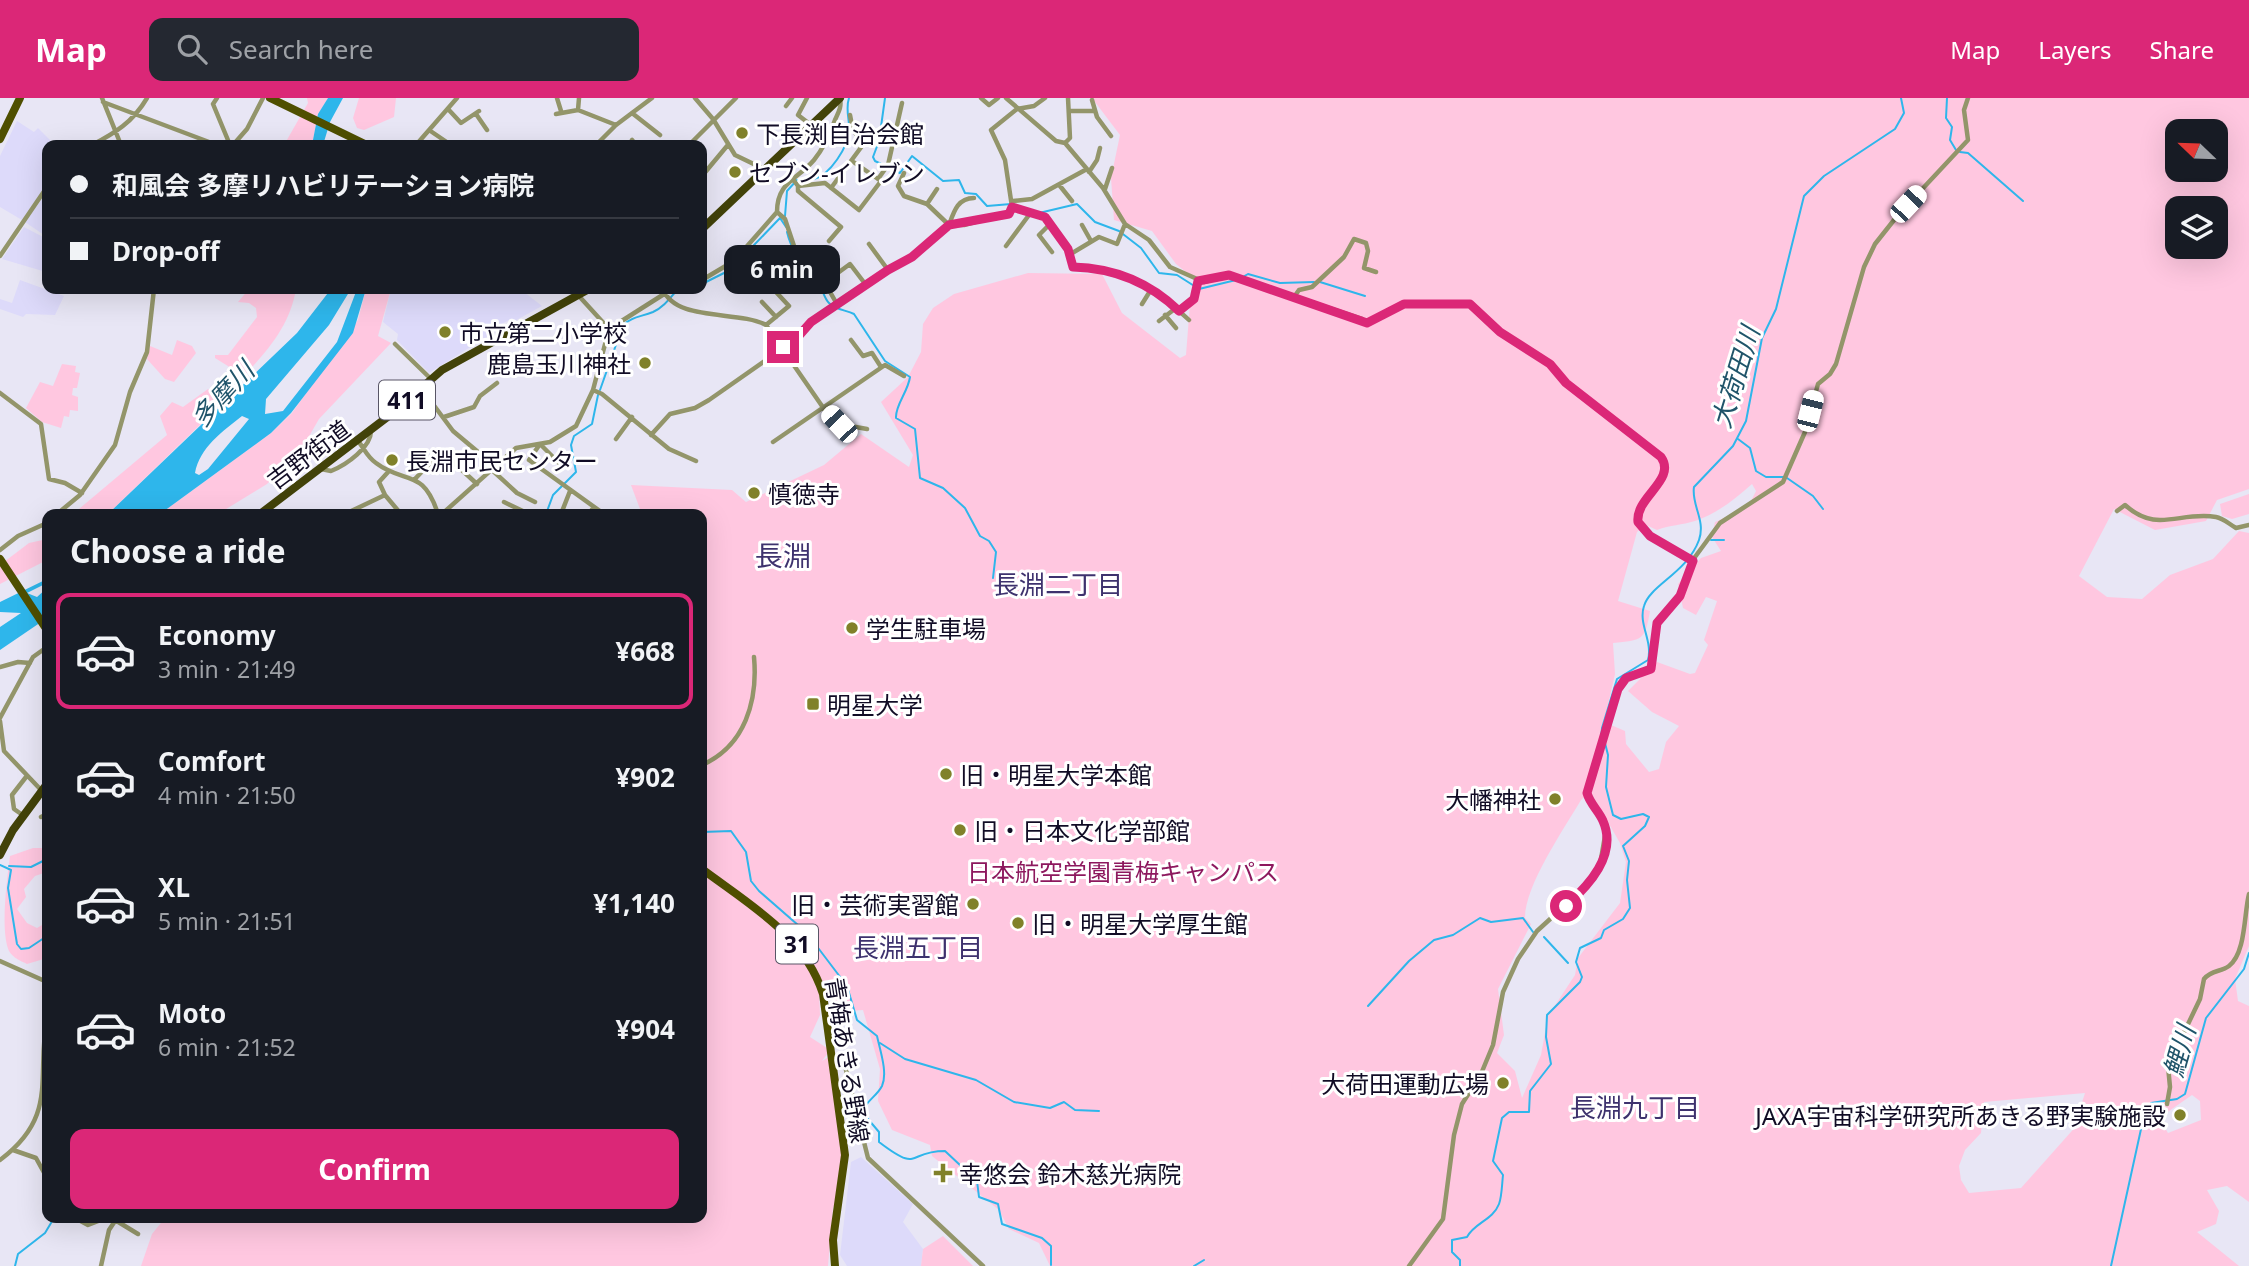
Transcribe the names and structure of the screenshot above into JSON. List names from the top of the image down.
{
  "streets": {
    "highway": ["411", "吉野街道"],
    "main road": ["31", "青梅あきる野線"]
  },
  "districts": [
    "長淵",
    "長淵二丁目",
    "長淵五丁目",
    "長淵九丁目"
  ],
  "water": ["大荷田川", "多摩川", "鯉川"],
  "parks": ["日本航空学園青梅キャンパス"],
  "places": {
    "other": [
      "下長渕自治会館",
      "セブン-イレブン",
      "市立第二小学校",
      "鹿島玉川神社",
      "長淵市民センター",
      "慎徳寺",
      "学生駐車場",
      "旧・明星大学本館",
      "大幡神社",
      "旧・日本文化学部館",
      "旧・芸術実習館",
      "旧・明星大学厚生館",
      "大荷田運動広場",
      "JAXA宇宙科学研究所あきる野実験施設"
    ],
    "transit": ["明星大学"],
    "health": ["幸悠会 鈴木慈光病院"]
  },
  "north": "top left",
  "page": {
    "header": "Map",
    "search": "Search here",
    "nav": ["Map", "Layers", "Share"],
    "banner": ["和風会 多摩リハビリテーション病院", "Drop-off"],
    "bubble": "6 min",
    "heading": "Choose a ride",
    "list": [
      {
        "name": "Economy",
        "note": "3 min · 21:49",
        "value": "¥668"
      },
      {
        "name": "Comfort",
        "note": "4 min · 21:50",
        "value": "¥902"
      },
      {
        "name": "XL",
        "note": "5 min · 21:51",
        "value": "¥1,140"
      },
      {
        "name": "Moto",
        "note": "6 min · 21:52",
        "value": "¥904"
      }
    ],
    "buttons": "Confirm"
  }
}
